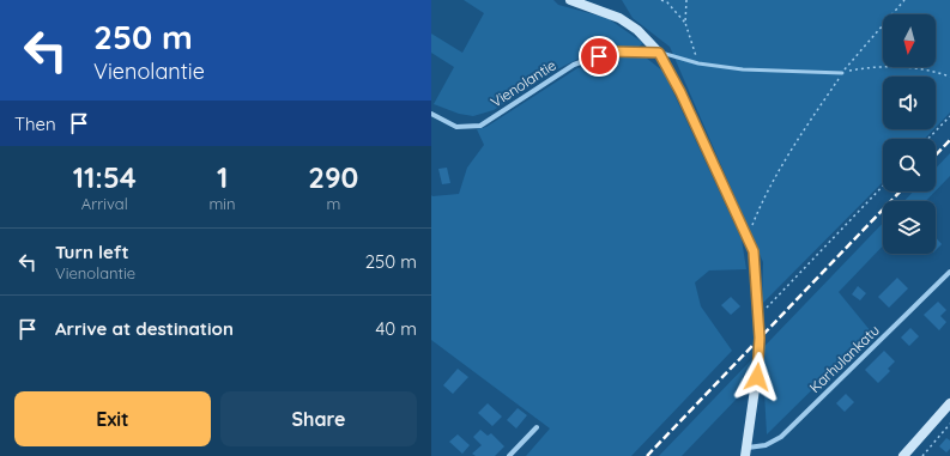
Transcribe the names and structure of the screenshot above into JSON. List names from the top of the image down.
{
  "streets": {
    "street": ["Vienolantie", "Karhulankatu"]
  },
  "north": "bottom",
  "page": {
    "turn": ["250 m", "Vienolantie"],
    "then": "Then",
    "eta": [
      "11:54",
      "Arrival",
      "1",
      "min",
      "290",
      "m"
    ],
    "list": [
      {
        "name": "Turn left",
        "note": "Vienolantie",
        "value": "250 m"
      },
      {
        "name": "Arrive at destination",
        "value": "40 m"
      }
    ],
    "buttons": ["Exit", "Share"]
  }
}
